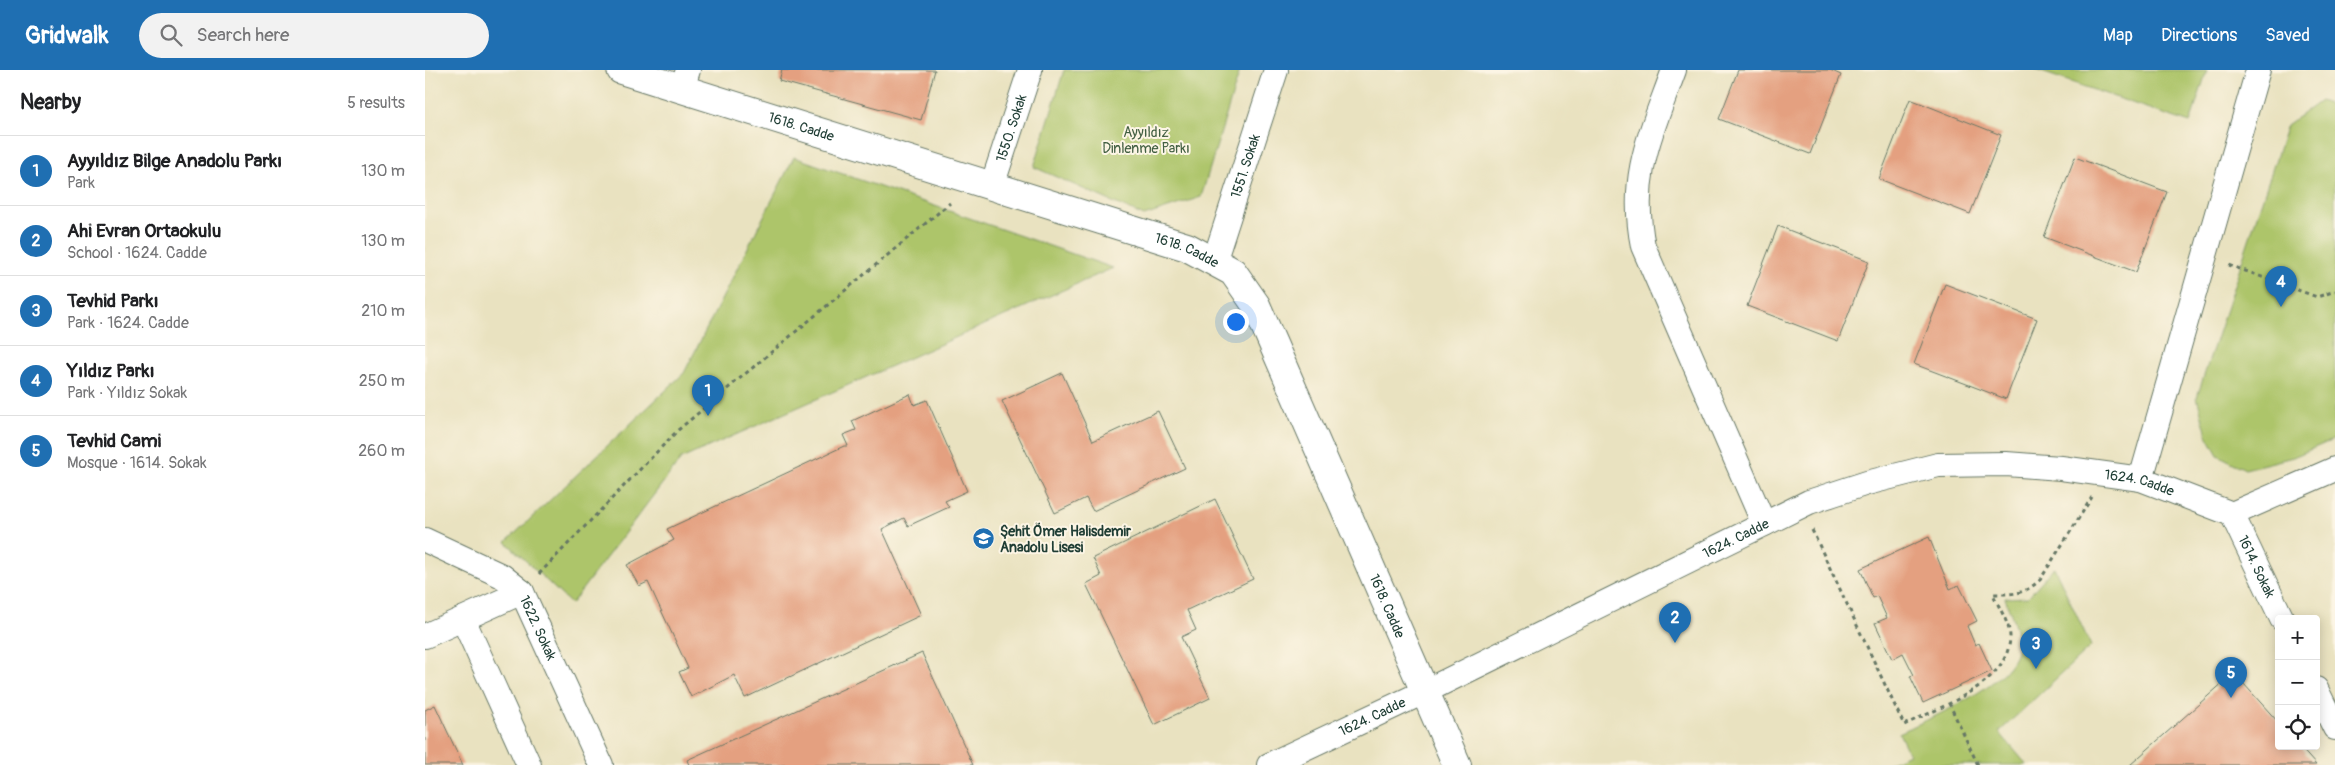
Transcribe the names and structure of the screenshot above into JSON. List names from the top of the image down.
{
  "streets": {
    "street": [
      "1618. Cadde",
      "1550. Sokak",
      "1551. Sokak",
      "1624. Cadde",
      "1614. Sokak",
      "1622. Sokak"
    ]
  },
  "crossings": [
    ["1618. Cadde", "1550. Sokak"],
    ["1618. Cadde", "1551. Sokak"],
    ["1618. Cadde", "1624. Cadde"],
    ["1624. Cadde", "1614. Sokak"]
  ],
  "parks": ["Ayyıldız Dinlenme Parkı"],
  "places": {
    "school or university": ["Şehit Ömer Halisdemir Anadolu Lisesi"]
  },
  "page": {
    "header": "Gridwalk",
    "search": "Search here",
    "nav": ["Map", "Directions", "Saved"],
    "heading": ["Nearby", "5 results"],
    "list": [
      {
        "mark": "1",
        "name": "Ayyıldız Bilge Anadolu Parkı",
        "note": "Park",
        "value": "130 m"
      },
      {
        "mark": "2",
        "name": "Ahi Evran Ortaokulu",
        "note": "School · 1624. Cadde",
        "value": "130 m"
      },
      {
        "mark": "3",
        "name": "Tevhid Parkı",
        "note": "Park · 1624. Cadde",
        "value": "210 m"
      },
      {
        "mark": "4",
        "name": "Yıldız Parkı",
        "note": "Park · Yıldız Sokak",
        "value": "250 m"
      },
      {
        "mark": "5",
        "name": "Tevhid Cami",
        "note": "Mosque · 1614. Sokak",
        "value": "260 m"
      }
    ],
    "pins": [
      "4",
      "1",
      "2",
      "3",
      "5"
    ],
    "map_buttons": ["+", "−"]
  }
}
